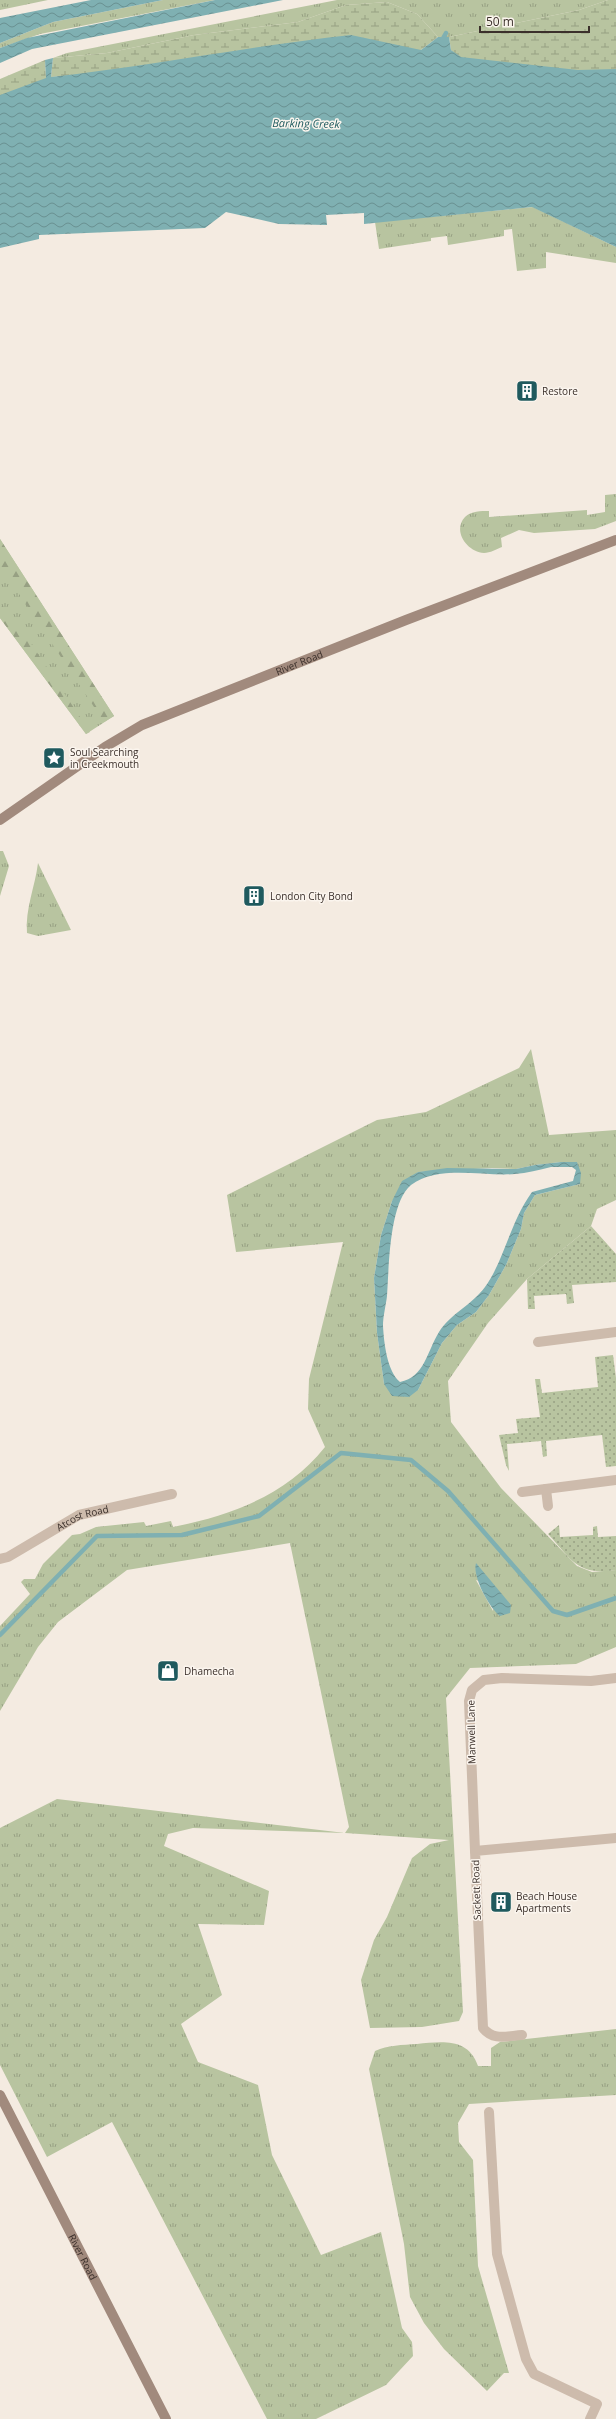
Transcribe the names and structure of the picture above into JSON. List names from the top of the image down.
{
  "streets": {
    "street": [
      "River Road",
      "Atcost Road",
      "Manwell Lane",
      "Sackett Road"
    ]
  },
  "crossings": [
    ["Manwell Lane", "Sackett Road"]
  ],
  "water": ["Barking Creek"],
  "places": {
    "building": ["Restore", "London City Bond", "Beach House Apartments"],
    "place": ["Soul Searching in Creekmouth"],
    "shop": ["Dhamecha"]
  },
  "scale_bar": "50 m"
}
